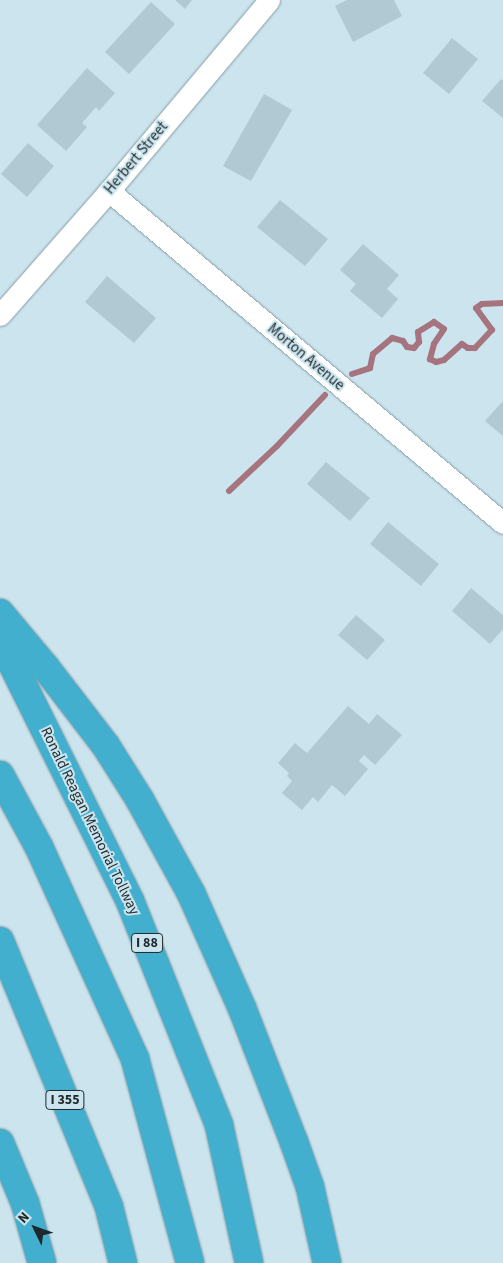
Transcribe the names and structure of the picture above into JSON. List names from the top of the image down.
{
  "streets": {
    "highway": ["Ronald Reagan Memorial Tollway", "I 88", "I 355"],
    "street": ["Herbert Street", "Morton Avenue"]
  },
  "crossings": [
    ["Herbert Street", "Morton Avenue"]
  ],
  "north": "top left"
}
